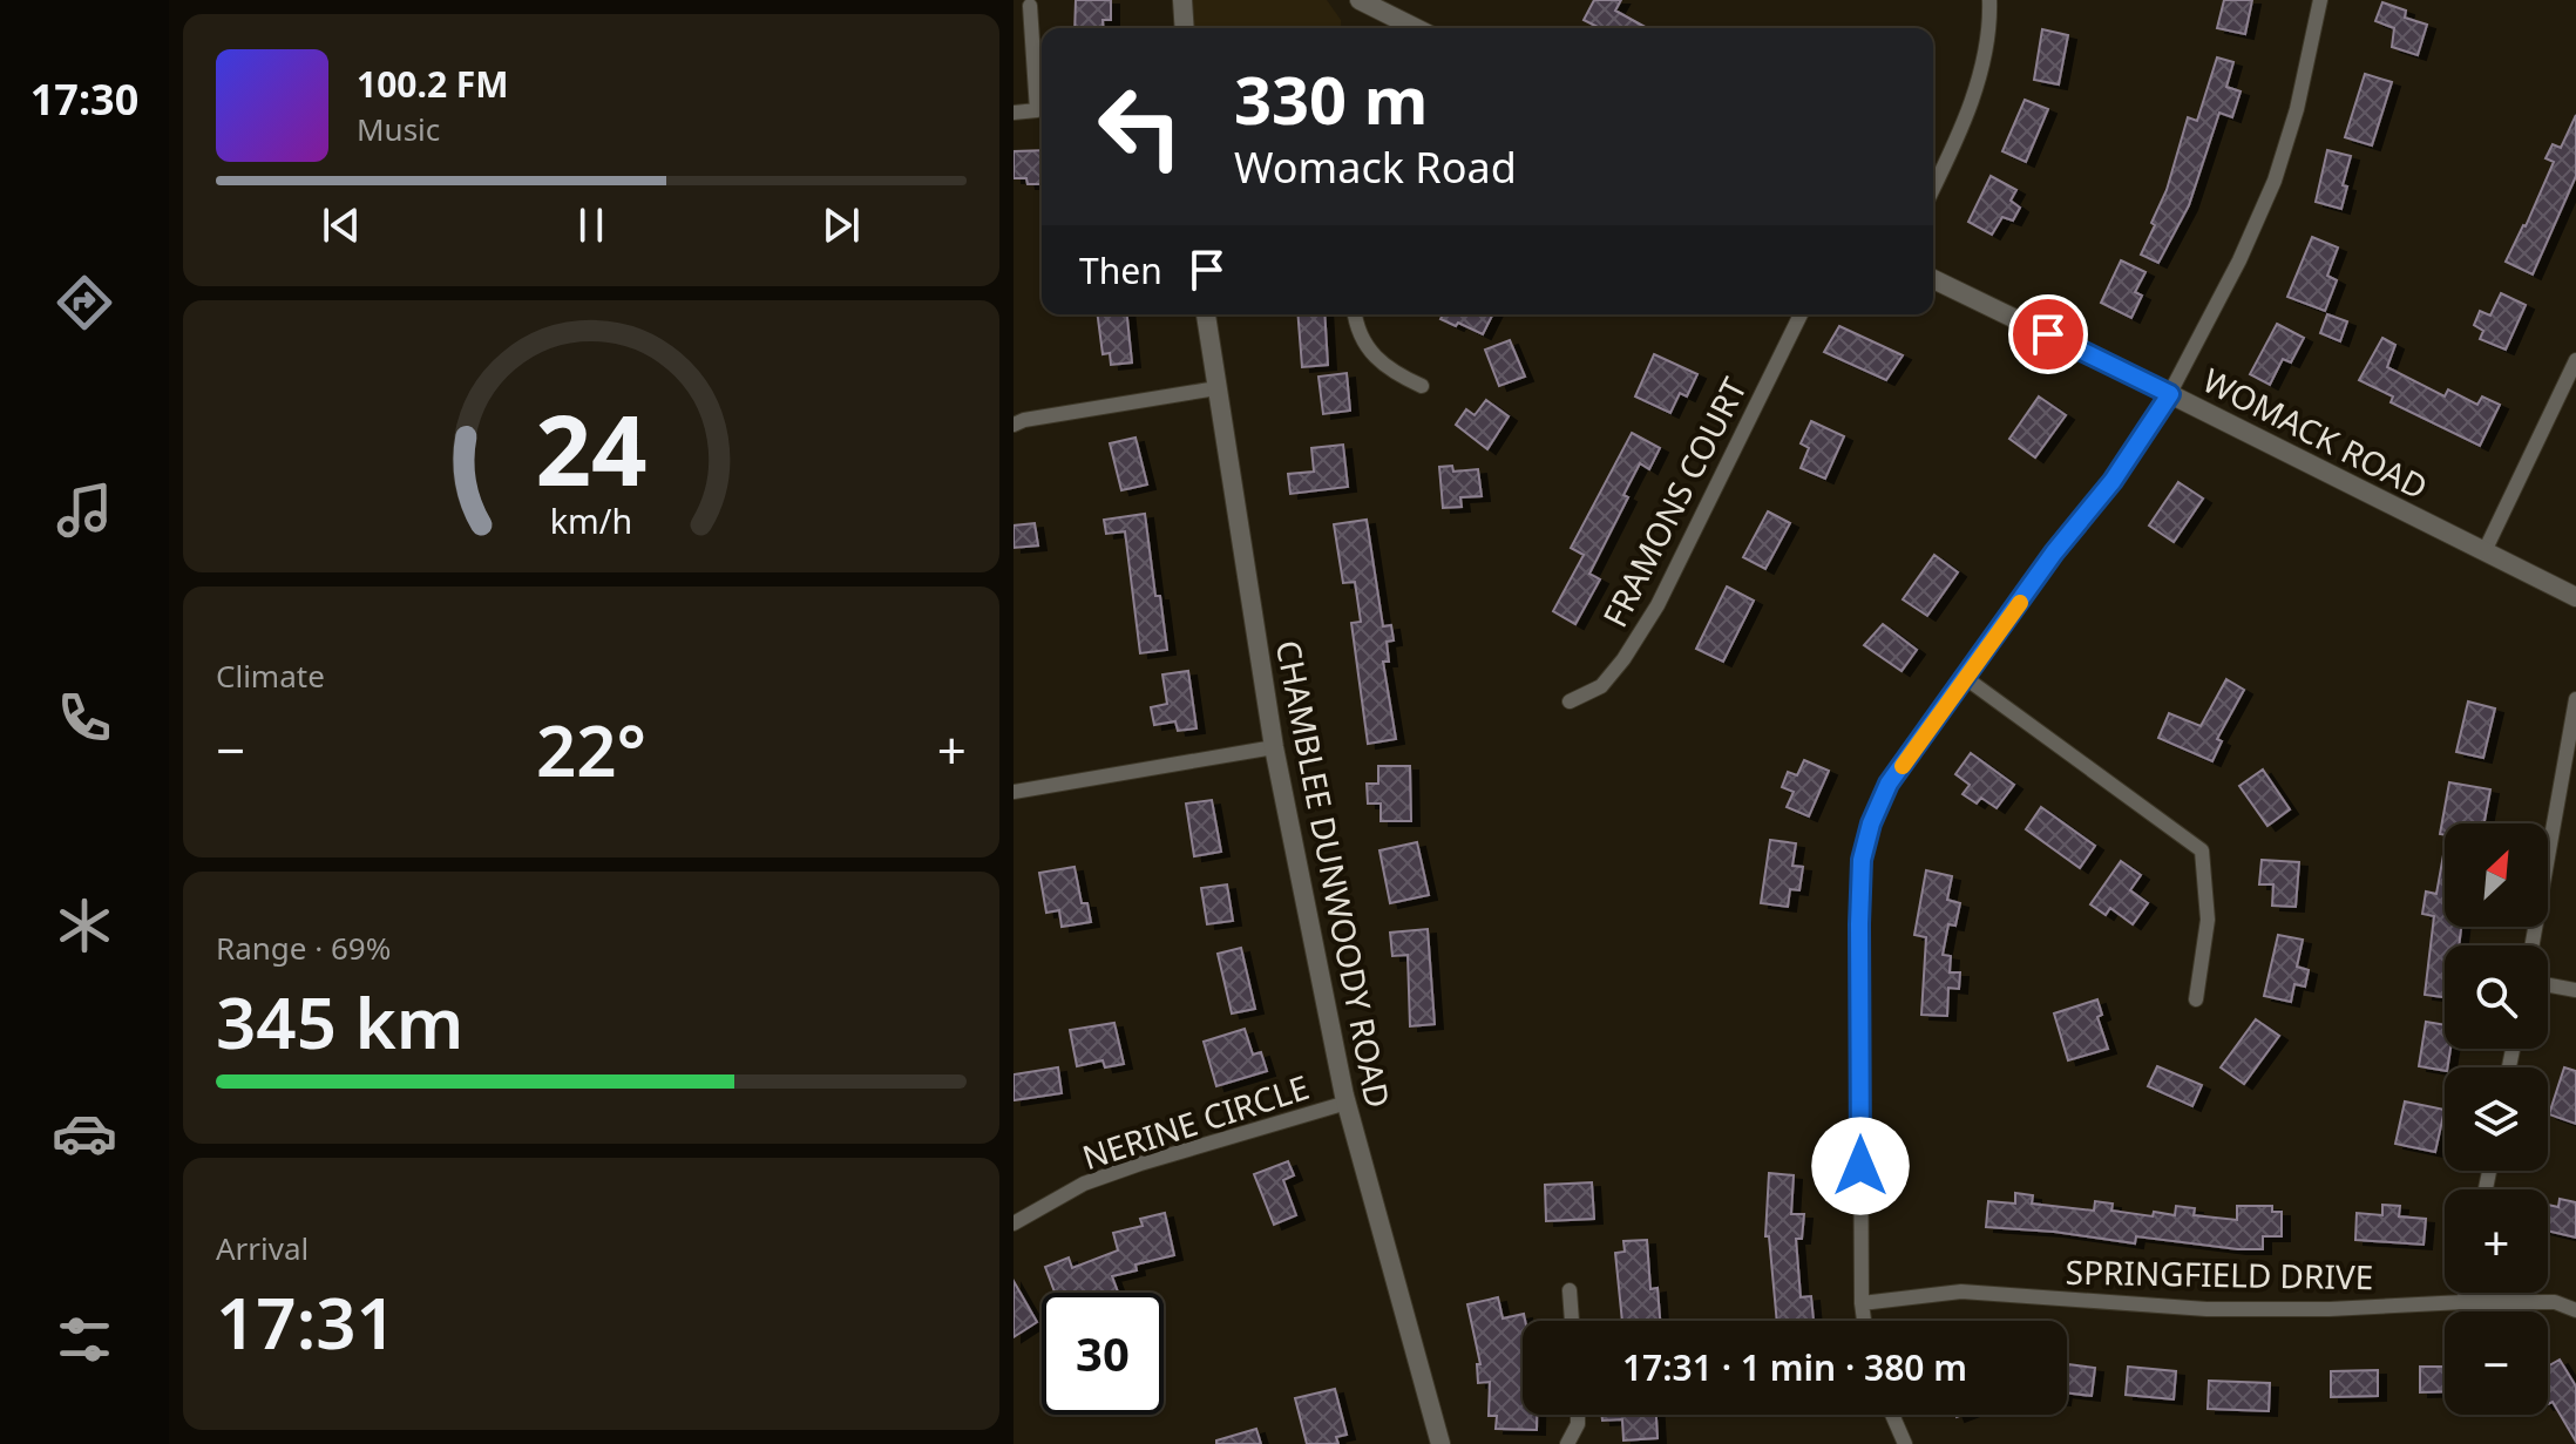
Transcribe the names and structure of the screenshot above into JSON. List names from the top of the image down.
{
  "streets": {
    "street": [
      "WOMACK ROAD",
      "FRAMONS COURT",
      "CHAMBLEE DUNWOODY ROAD",
      "NERINE CIRCLE",
      "SPRINGFIELD DRIVE"
    ]
  },
  "crossings": [
    ["CHAMBLEE DUNWOODY ROAD", "NERINE CIRCLE"]
  ],
  "north": "top right",
  "page": {
    "tabs": "17:30",
    "turn": ["330 m", "Womack Road"],
    "song": ["100.2 FM", "Music"],
    "then": "Then",
    "tile": [
      "Climate",
      ["Range · 69%", "345 km"],
      ["Arrival", "17:31"]
    ],
    "heat": ["−", "22°", "+"],
    "map_buttons": ["+", "−"],
    "limit": "30",
    "trip": "17:31 · 1 min · 380 m",
    "gauge": ["24", "km/h"]
  }
}
